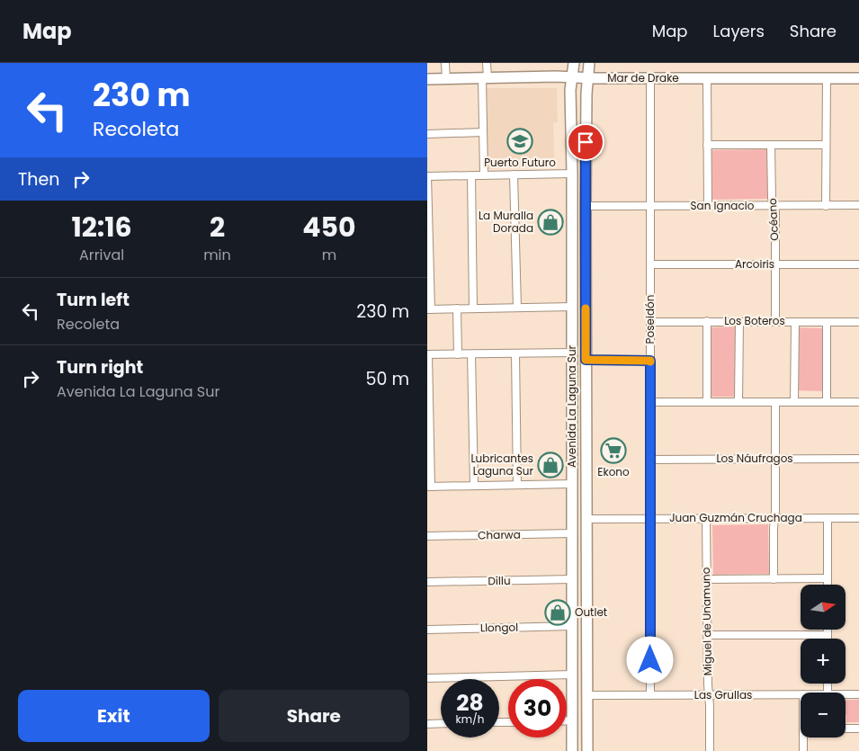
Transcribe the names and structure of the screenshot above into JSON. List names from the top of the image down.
{
  "streets": {
    "street": [
      "Mar de Drake",
      "San Ignacio",
      "Océano",
      "Arcoiris",
      "Poseidón",
      "Los Boteros",
      "Avenida La Laguna Sur",
      "Los Náufragos",
      "Juan Guzmán Cruchaga",
      "Charwa",
      "Dillu",
      "Miguel de Unamuno",
      "Llongol",
      "Las Grullas"
    ]
  },
  "crossings": [
    ["Mar de Drake", "Poseidón"],
    ["Mar de Drake", "Avenida La Laguna Sur"],
    ["San Ignacio", "Océano"],
    ["San Ignacio", "Poseidón"],
    ["San Ignacio", "Avenida La Laguna Sur"],
    ["Océano", "Arcoiris"],
    ["Océano", "Los Boteros"],
    ["Arcoiris", "Poseidón"],
    ["Poseidón", "Los Boteros"],
    ["Poseidón", "Los Náufragos"],
    ["Poseidón", "Juan Guzmán Cruchaga"],
    ["Poseidón", "Las Grullas"],
    ["Avenida La Laguna Sur", "Juan Guzmán Cruchaga"],
    ["Avenida La Laguna Sur", "Charwa"],
    ["Avenida La Laguna Sur", "Dillu"],
    ["Avenida La Laguna Sur", "Llongol"],
    ["Avenida La Laguna Sur", "Las Grullas"],
    ["Juan Guzmán Cruchaga", "Miguel de Unamuno"],
    ["Miguel de Unamuno", "Las Grullas"]
  ],
  "places": {
    "school or university": ["Puerto Futuro"],
    "shop": ["La Muralla Dorada", "Lubricantes Laguna Sur", "Outlet"],
    "supermarket": ["Ekono"]
  },
  "north": "right",
  "page": {
    "header": "Map",
    "nav": ["Map", "Layers", "Share"],
    "turn": ["230 m", "Recoleta"],
    "then": "Then",
    "eta": [
      "12:16",
      "Arrival",
      "2",
      "min",
      "450",
      "m"
    ],
    "list": [
      {
        "name": "Turn left",
        "note": "Recoleta",
        "value": "230 m"
      },
      {
        "name": "Turn right",
        "note": "Avenida La Laguna Sur",
        "value": "50 m"
      }
    ],
    "map_buttons": ["+", "−"],
    "speed": "28 km/h",
    "limit": "30",
    "buttons": ["Exit", "Share"]
  }
}
